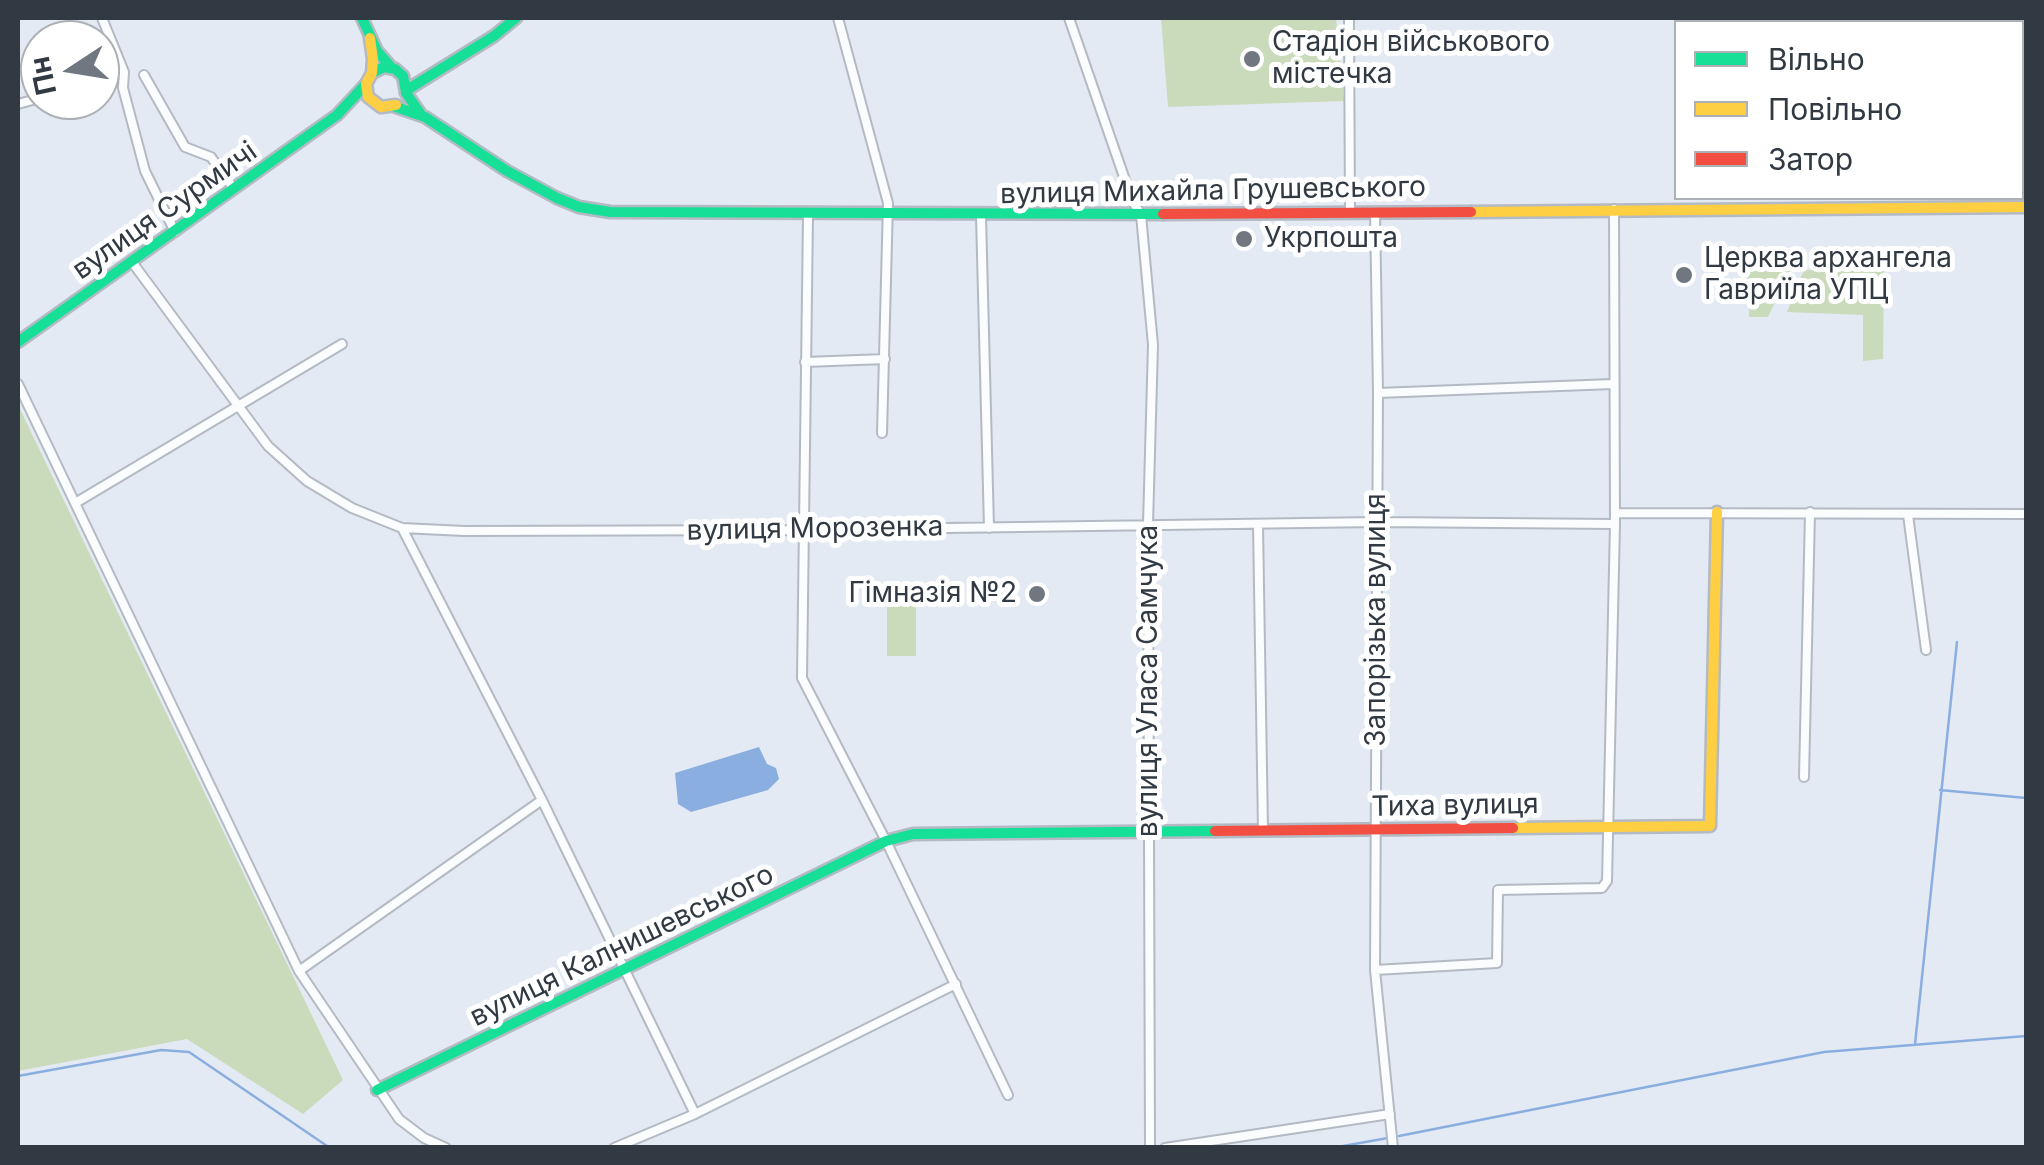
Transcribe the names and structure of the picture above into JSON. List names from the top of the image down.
{
  "streets": {
    "main road": [
      "вулиця Михайла Грушевського",
      "вулиця Сурмичі",
      "Тиха вулиця",
      "вулиця Калнишевського"
    ],
    "street": ["вулиця Морозенка", "Запорізька вулиця", "вулиця Уласа Самчука"]
  },
  "crossings": [
    ["вулиця Михайла Грушевського", "Запорізька вулиця"],
    ["вулиця Михайла Грушевського", "вулиця Уласа Самчука"],
    ["вулиця Сурмичі", "вулиця Морозенка"],
    ["вулиця Морозенка", "Запорізька вулиця"],
    ["вулиця Морозенка", "вулиця Уласа Самчука"],
    ["Запорізька вулиця", "Тиха вулиця"],
    ["вулиця Уласа Самчука", "Тиха вулиця"],
    ["Тиха вулиця", "вулиця Калнишевського"]
  ],
  "places": [
    "Стадіон військового містечка",
    "Укрпошта",
    "Церква архангела Гавриїла УПЦ",
    "Гімназія №2"
  ],
  "legend": ["Вільно", "Повільно", "Затор"],
  "north": "left"
}
